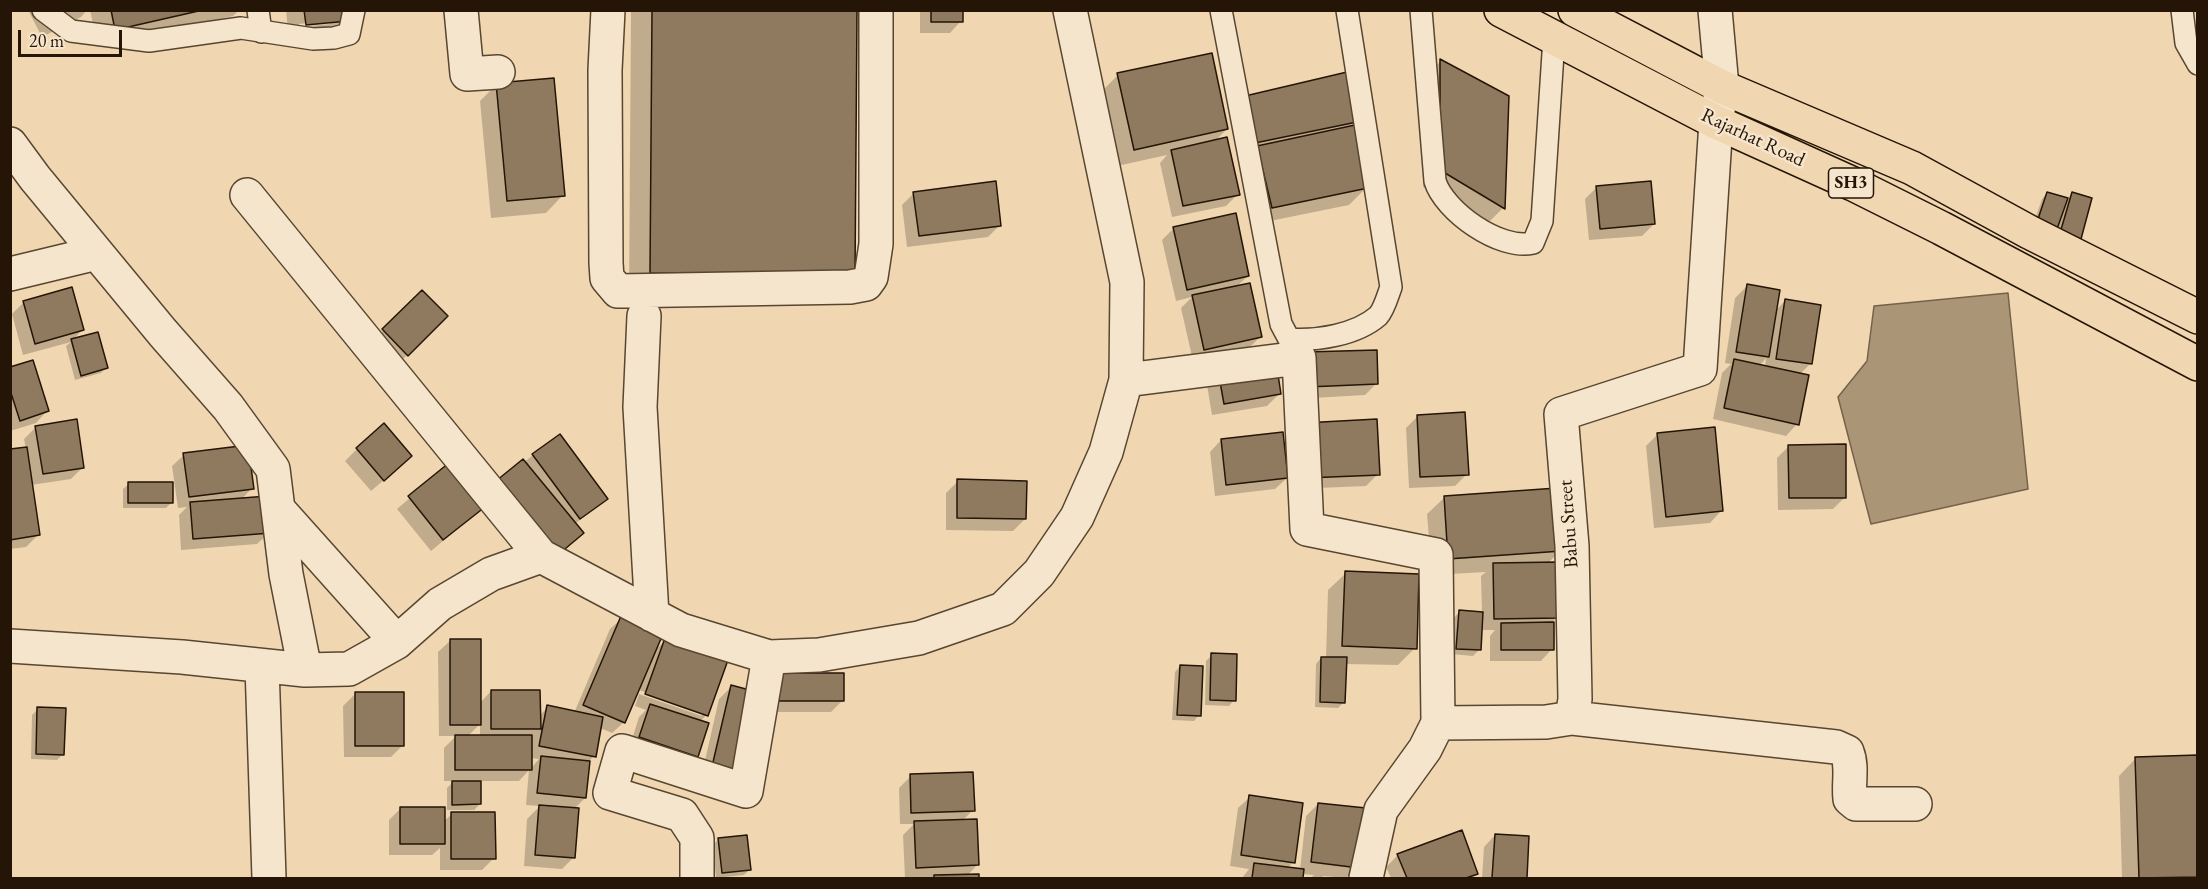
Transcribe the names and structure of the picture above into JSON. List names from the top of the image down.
{
  "streets": {
    "main road": ["Rajarhat Road", "SH3"],
    "street": ["Babu Street"]
  },
  "crossings": [
    ["Rajarhat Road", "Babu Street"]
  ],
  "scale_bar": "20 m"
}
